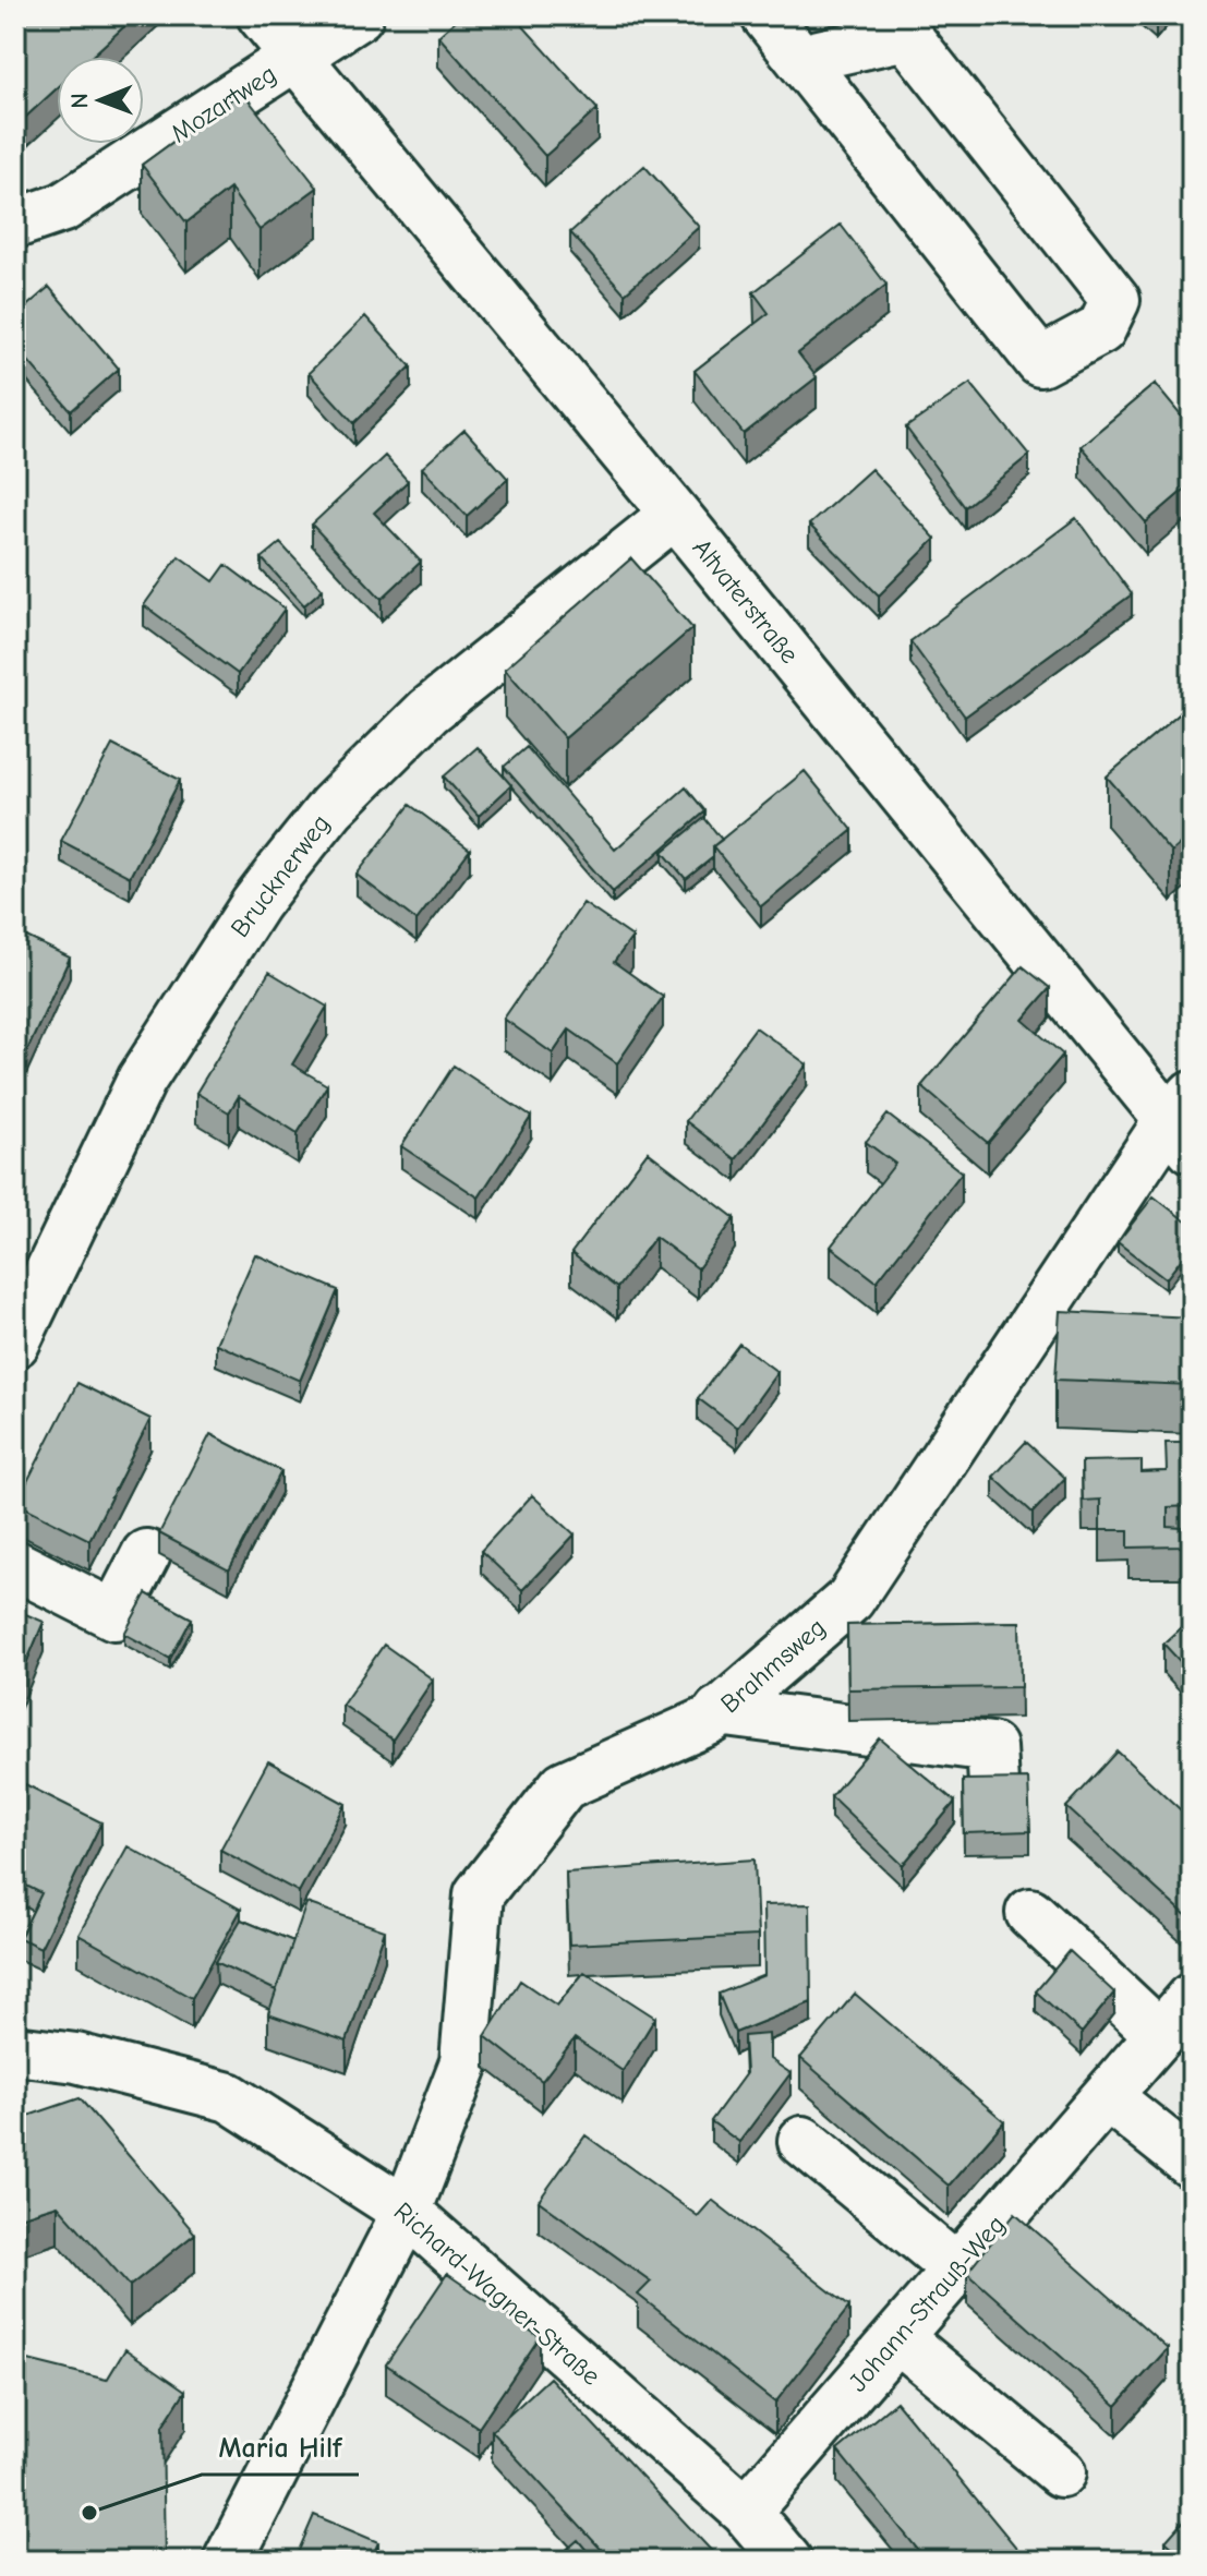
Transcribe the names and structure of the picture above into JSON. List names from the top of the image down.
{
  "streets": {
    "street": [
      "Mozartweg",
      "Altvaterstraße",
      "Brucknerweg",
      "Brahmsweg",
      "Richard-Wagner-Straße",
      "Johann-Strauß-Weg"
    ]
  },
  "crossings": [
    ["Mozartweg", "Altvaterstraße"],
    ["Altvaterstraße", "Brucknerweg"],
    ["Altvaterstraße", "Brahmsweg"],
    ["Brahmsweg", "Richard-Wagner-Straße"],
    ["Richard-Wagner-Straße", "Johann-Strauß-Weg"]
  ],
  "places": ["Maria Hilf"],
  "north": "left"
}
